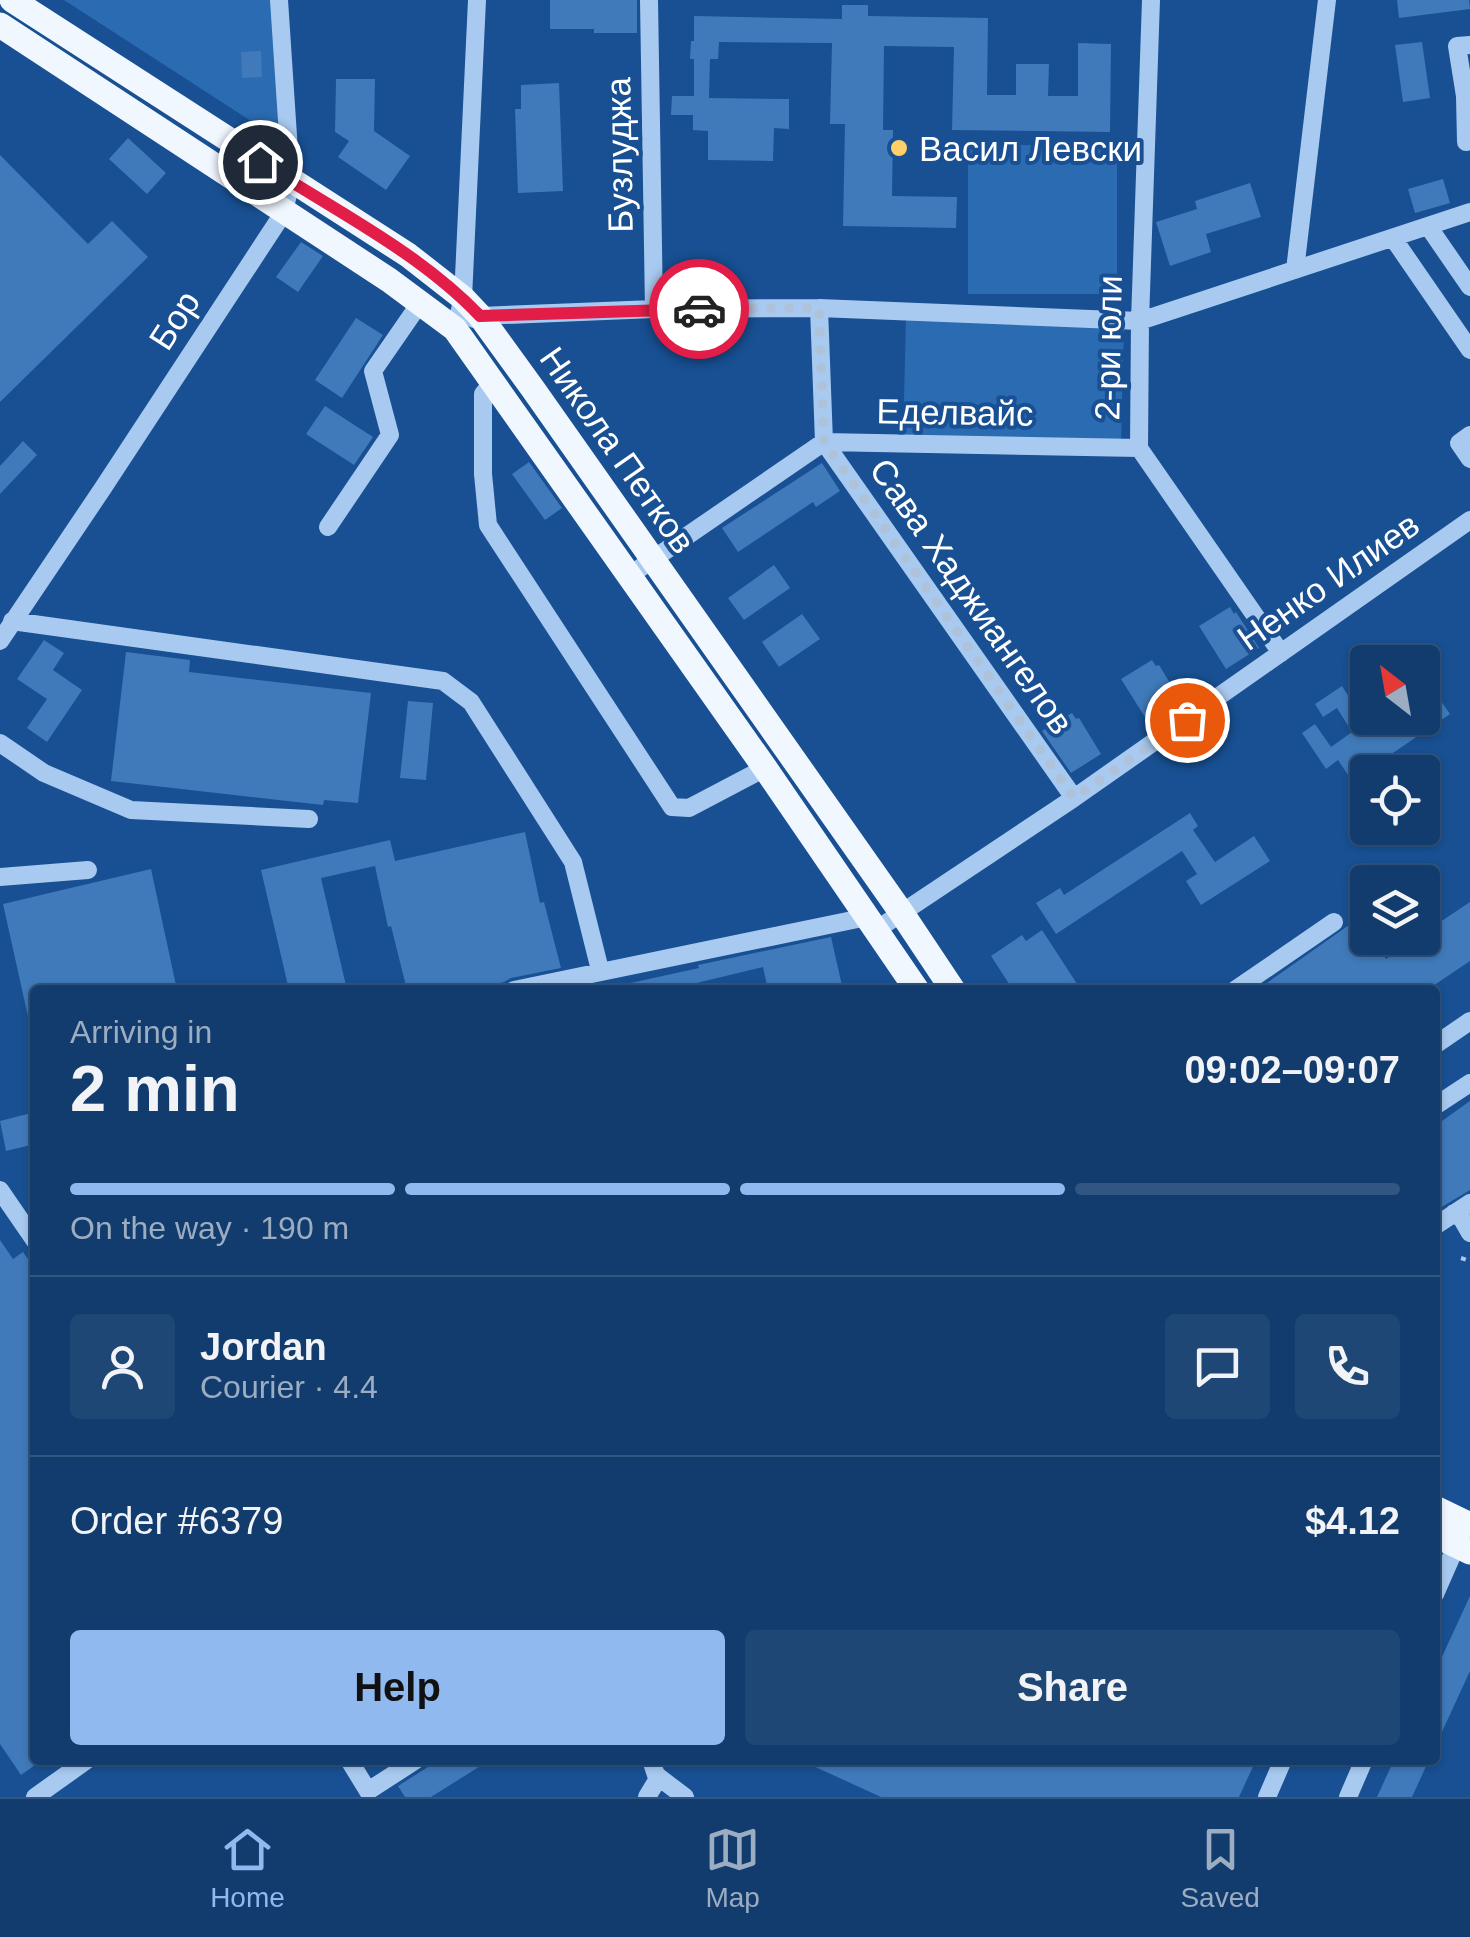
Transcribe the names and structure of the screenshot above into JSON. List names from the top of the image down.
{
  "streets": {
    "main road": ["Никола Петков"],
    "street": [
      "Бузлуджа",
      "Бор",
      "2-ри юли",
      "Еделвайс",
      "Ненко Илиев",
      "Сава Хаджиангелов"
    ]
  },
  "crossings": [
    ["Бор", "Никола Петков"],
    ["2-ри юли", "Еделвайс"],
    ["2-ри юли", "Ненко Илиев"],
    ["Еделвайс", "Сава Хаджиангелов"],
    ["Никола Петков", "Ненко Илиев"],
    ["Ненко Илиев", "Сава Хаджиангелов"]
  ],
  "places": ["Васил Левски"],
  "north": "top left",
  "page": {
    "heading": ["2 min", "Arriving in", "09:02–09:07"],
    "panel": [
      "Jordan",
      "Courier · 4.4",
      "Order #6379",
      "$4.12"
    ],
    "bar": "On the way · 190 m",
    "buttons": ["Help", "Share"],
    "tabs": ["Home", "Map", "Saved"]
  }
}
